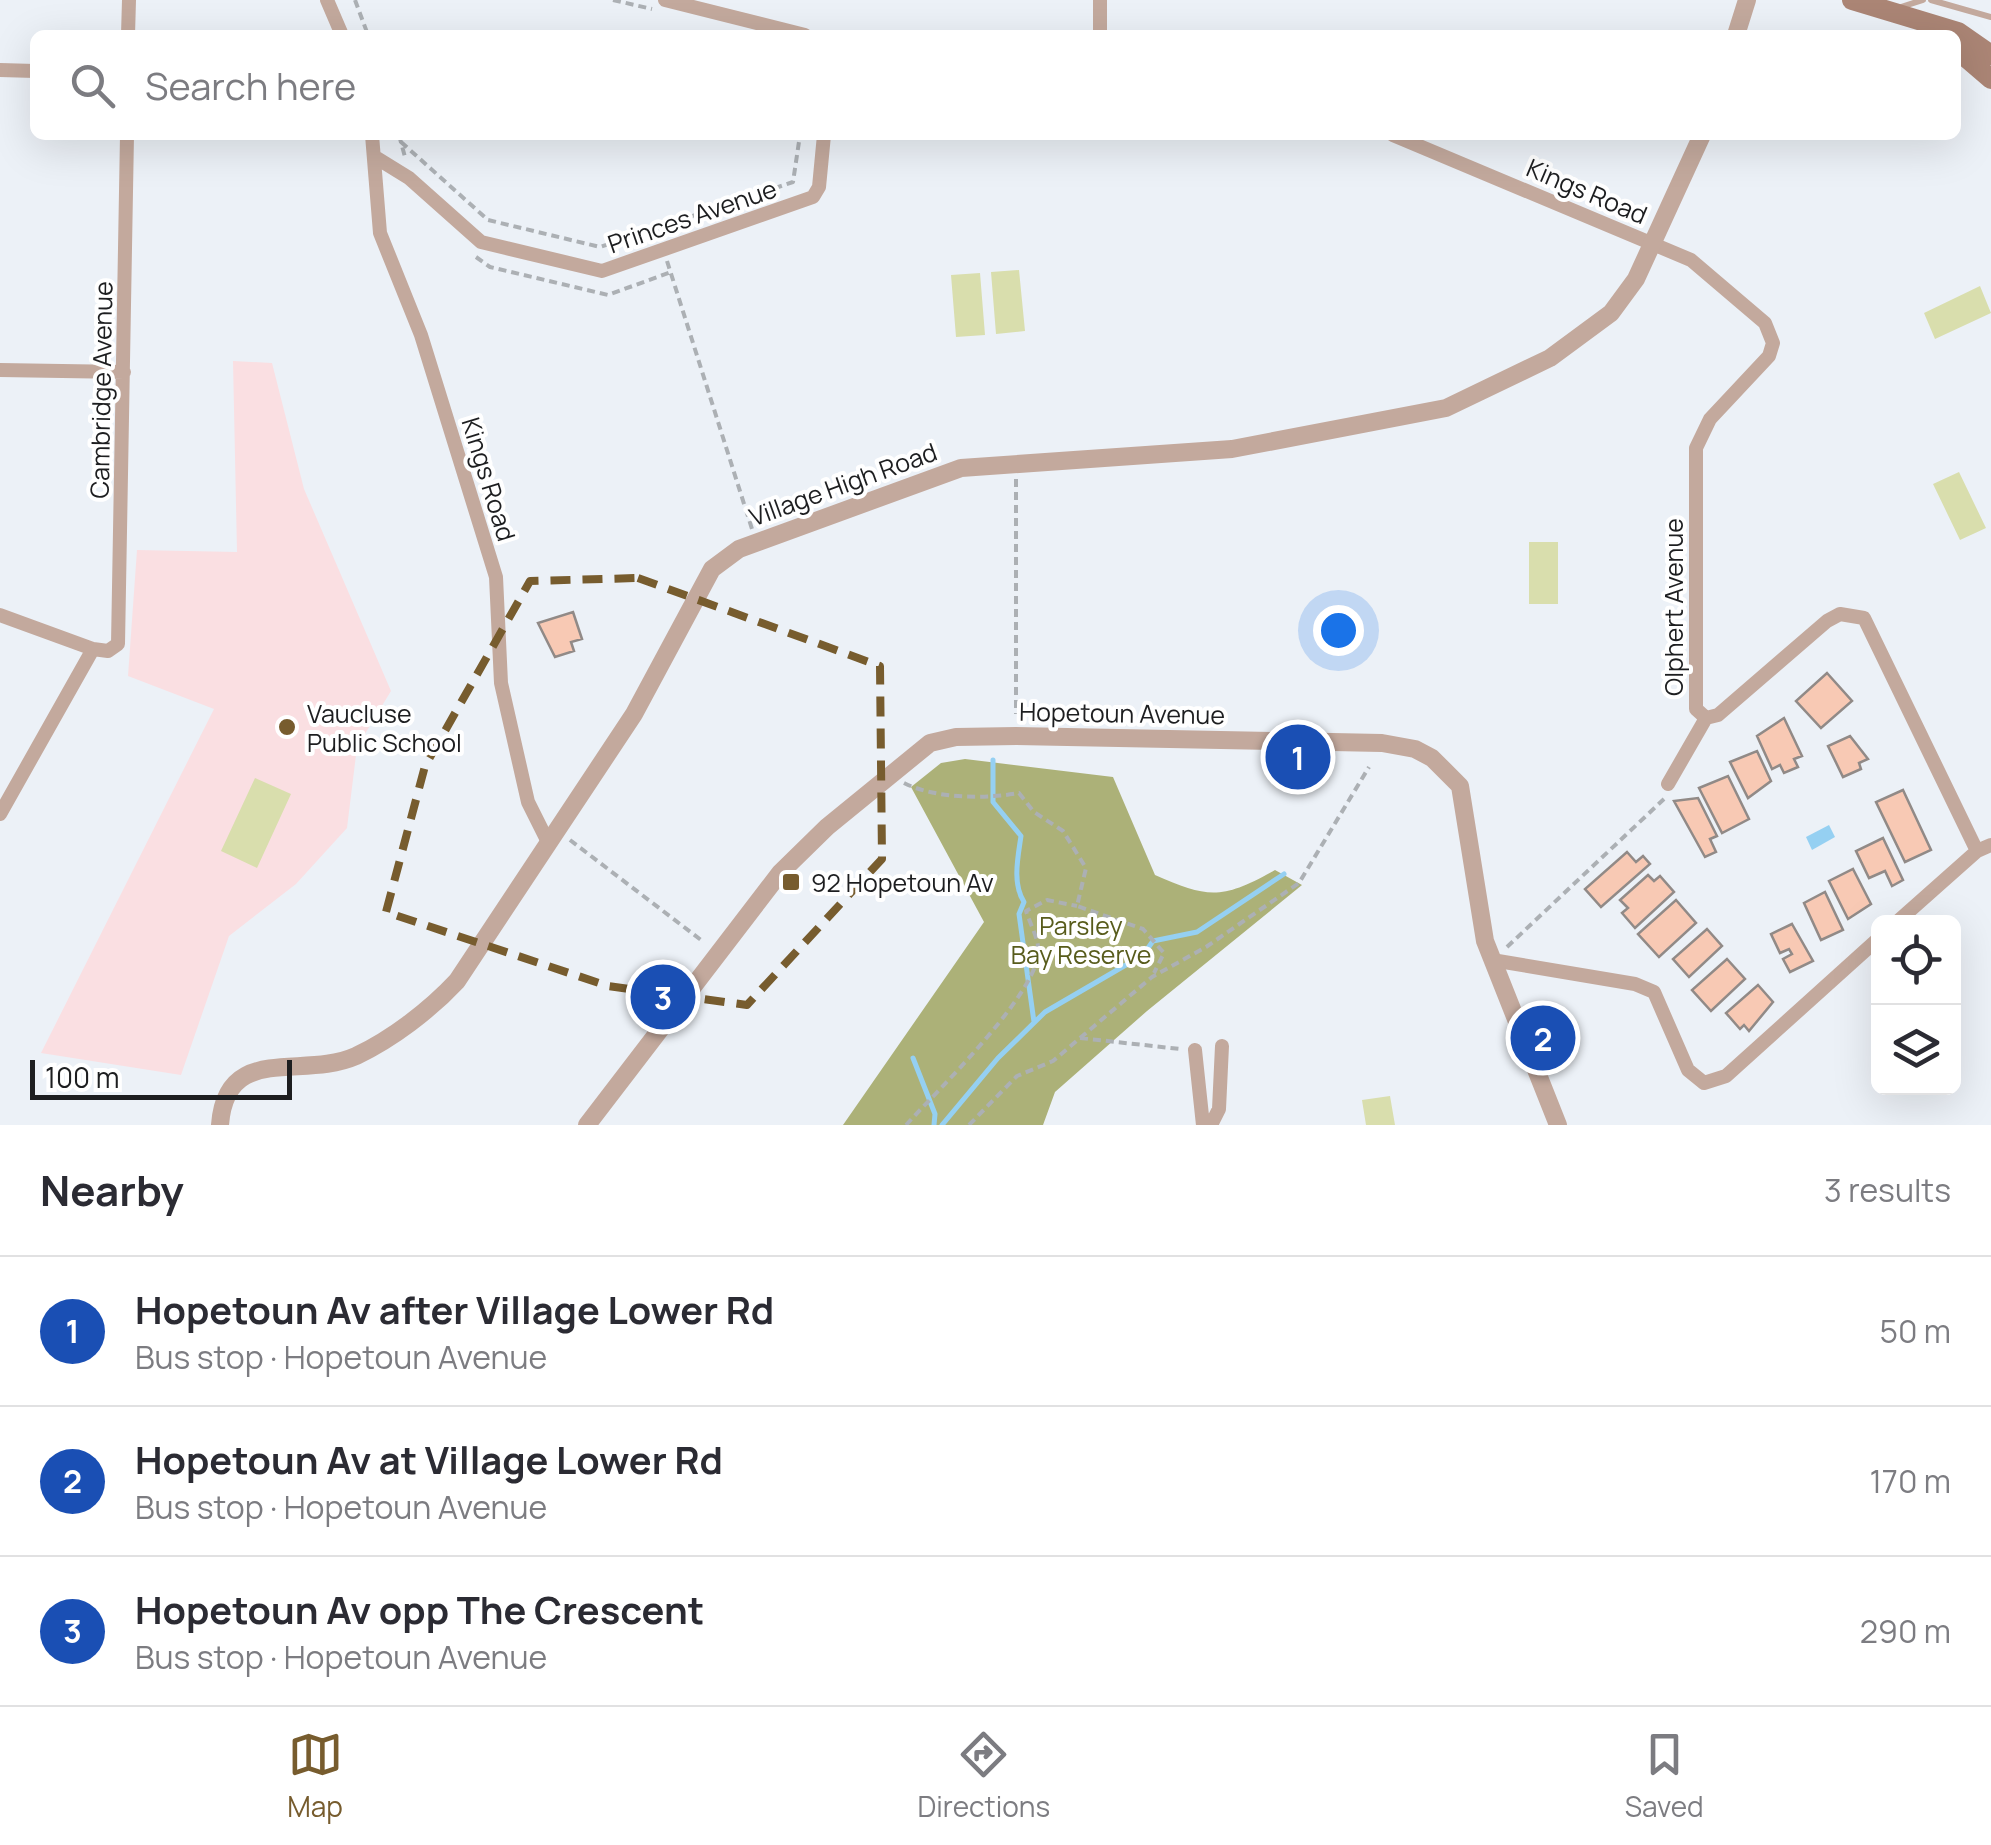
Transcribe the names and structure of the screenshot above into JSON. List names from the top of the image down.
{
  "streets": {
    "street": [
      "Kings Road",
      "Princes Avenue",
      "Cambridge Avenue",
      "Village High Road",
      "Olphert Avenue",
      "Hopetoun Avenue"
    ]
  },
  "crossings": [
    ["Kings Road", "Princes Avenue"],
    ["Kings Road", "Village High Road"],
    ["Kings Road", "Olphert Avenue"],
    ["Village High Road", "Olphert Avenue"]
  ],
  "parks": ["Parsley Bay Reserve"],
  "places": {
    "other": ["Vaucluse Public School"],
    "transit": ["92 Hopetoun Av"]
  },
  "scale_bar": "100 m",
  "page": {
    "search": "Search here",
    "pins": ["1", "3", "2"],
    "scale": "100 m",
    "heading": ["Nearby", "3 results"],
    "list": [
      {
        "mark": "1",
        "name": "Hopetoun Av after Village Lower Rd",
        "note": "Bus stop · Hopetoun Avenue",
        "value": "50 m"
      },
      {
        "mark": "2",
        "name": "Hopetoun Av at Village Lower Rd",
        "note": "Bus stop · Hopetoun Avenue",
        "value": "170 m"
      },
      {
        "mark": "3",
        "name": "Hopetoun Av opp The Crescent",
        "note": "Bus stop · Hopetoun Avenue",
        "value": "290 m"
      }
    ],
    "nav": ["Map", "Directions", "Saved"]
  }
}
